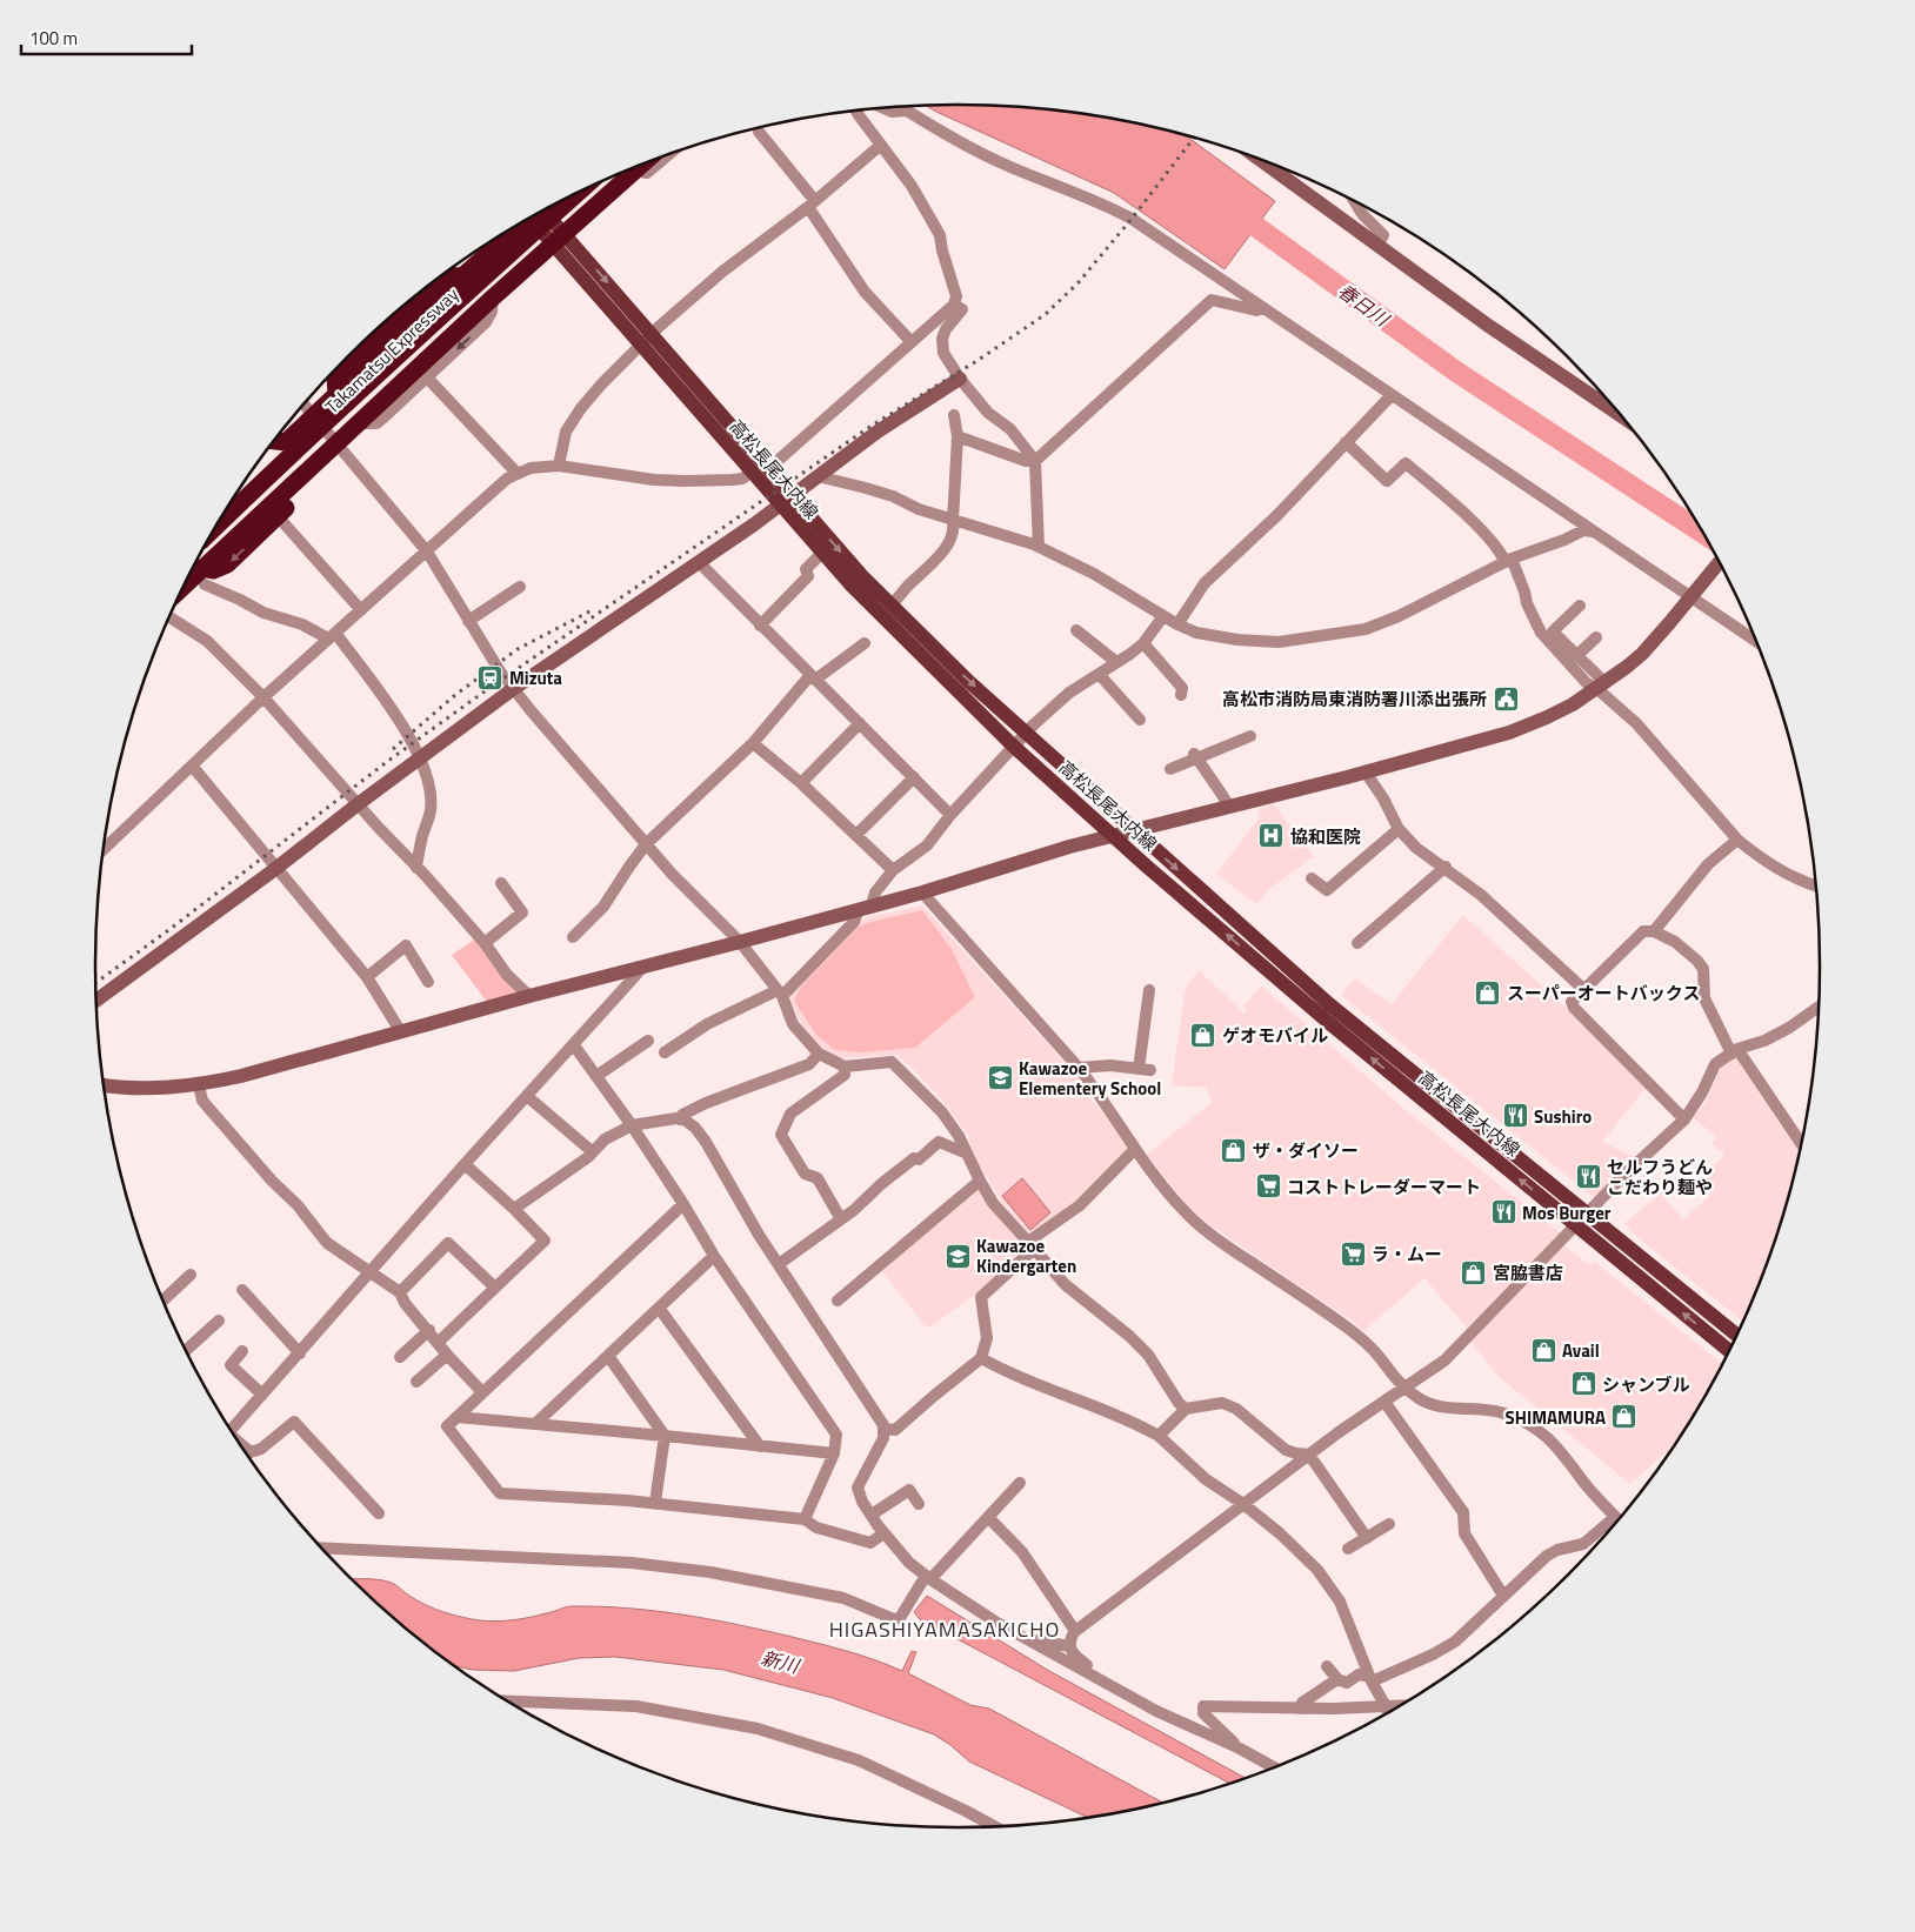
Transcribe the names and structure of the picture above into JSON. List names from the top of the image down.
{
  "streets": {
    "highway": ["Takamatsu Expressway"],
    "main road": ["高松長尾大内線"]
  },
  "districts": ["HIGASHIYAMASAKICHO"],
  "water": ["春日川", "新川"],
  "places": {
    "station": ["Mizuta"],
    "public building": ["高松市消防局東消防署川添出張所"],
    "hospital": ["協和医院"],
    "shop": [
      "スーパーオートバックス",
      "ゲオモバイル",
      "ザ・ダイソー",
      "宮脇書店",
      "Avail",
      "シャンブル",
      "SHIMAMURA"
    ],
    "school or university": ["Kawazoe Elementery School", "Kawazoe Kindergarten"],
    "restaurant": ["Sushiro", "セルフうどん こだわり麺や", "Mos Burger"],
    "supermarket": ["コストトレーダーマート", "ラ・ムー"]
  },
  "scale_bar": "100 m"
}
